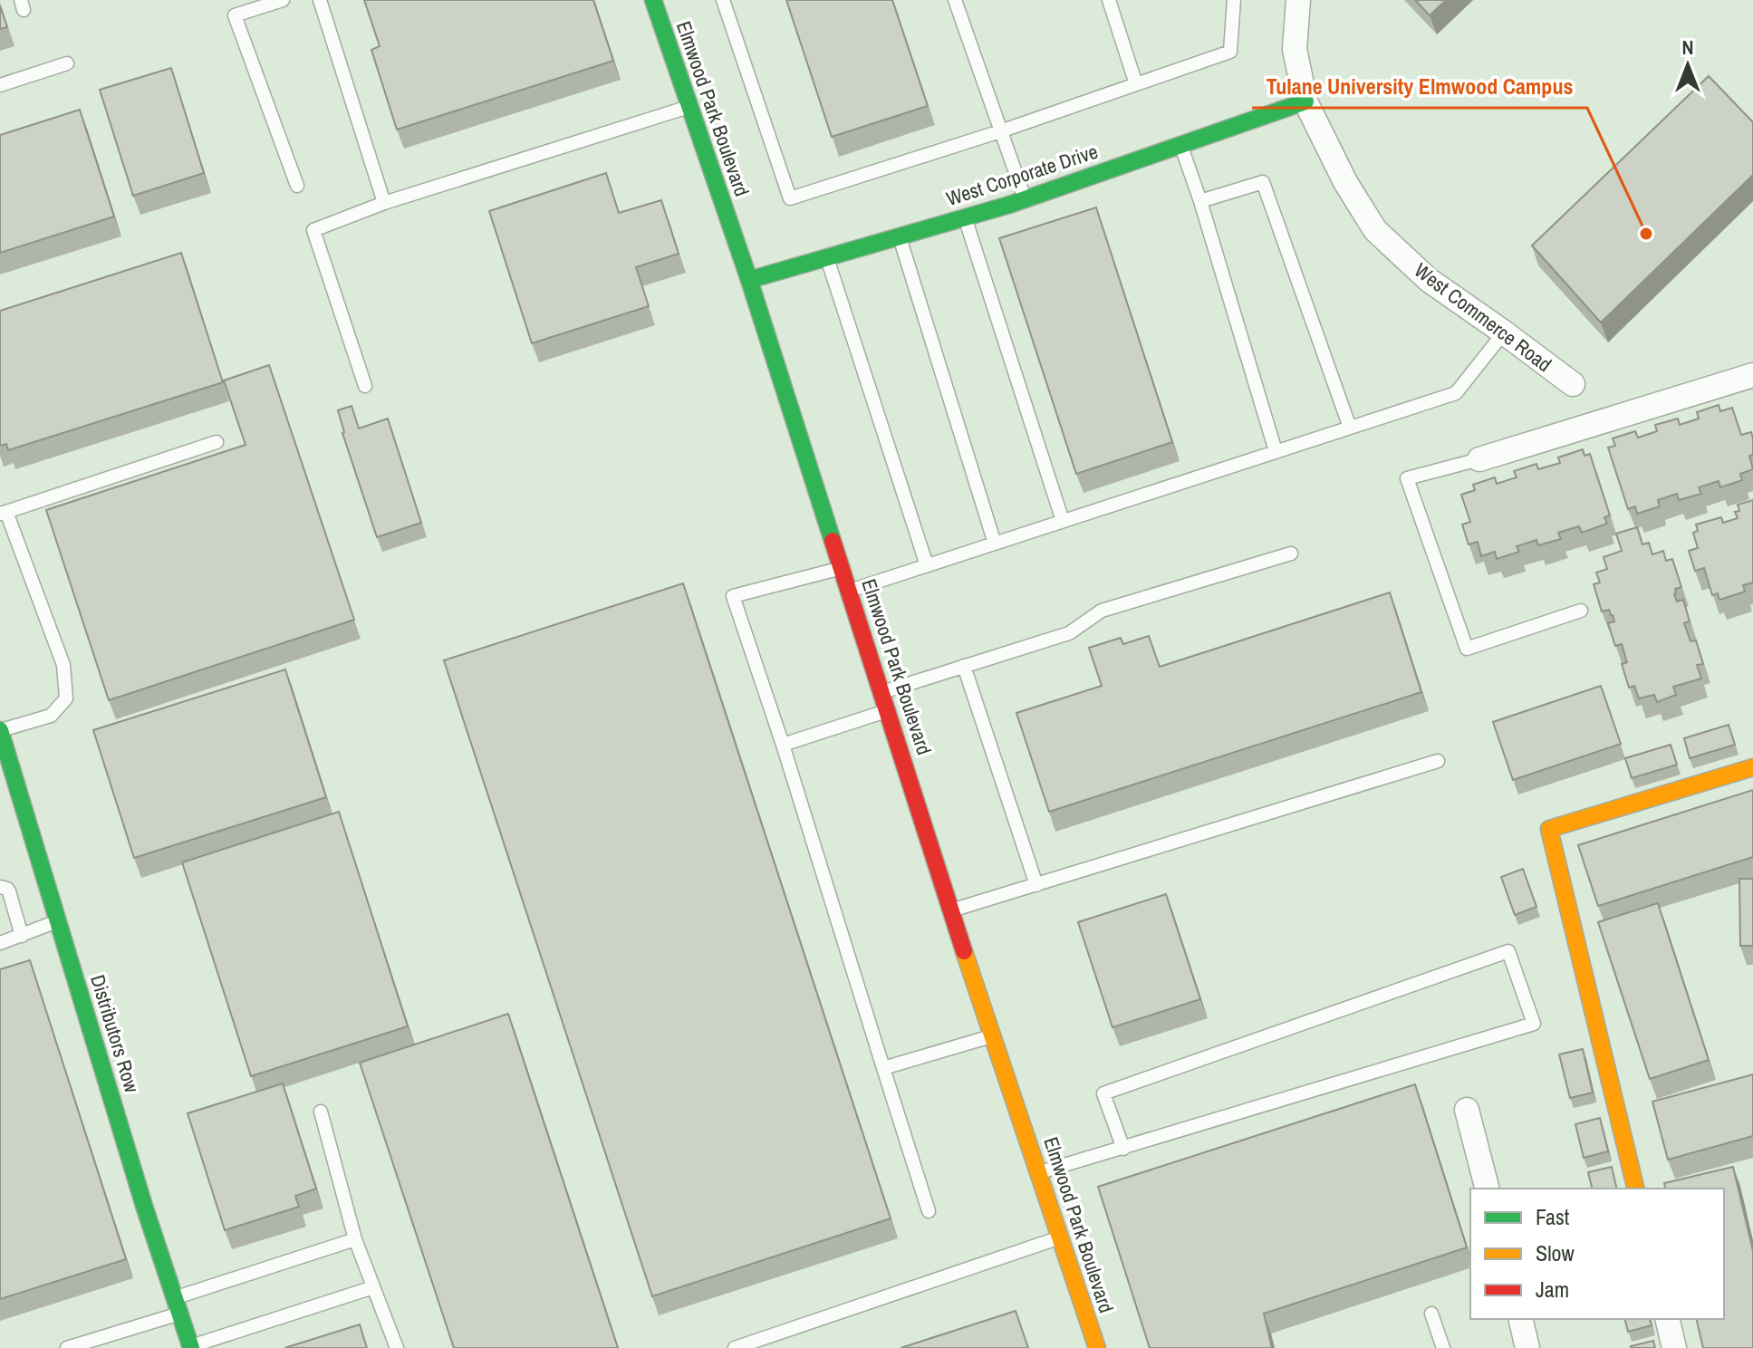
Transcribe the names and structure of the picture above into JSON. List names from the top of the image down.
{
  "streets": {
    "street": [
      "Elmwood Park Boulevard",
      "West Corporate Drive",
      "West Commerce Road",
      "Distributors Row"
    ]
  },
  "crossings": [
    ["Elmwood Park Boulevard", "West Corporate Drive"],
    ["West Corporate Drive", "West Commerce Road"]
  ],
  "places": ["Tulane University Elmwood Campus"],
  "legend": ["Fast", "Slow", "Jam"],
  "north": "top"
}
